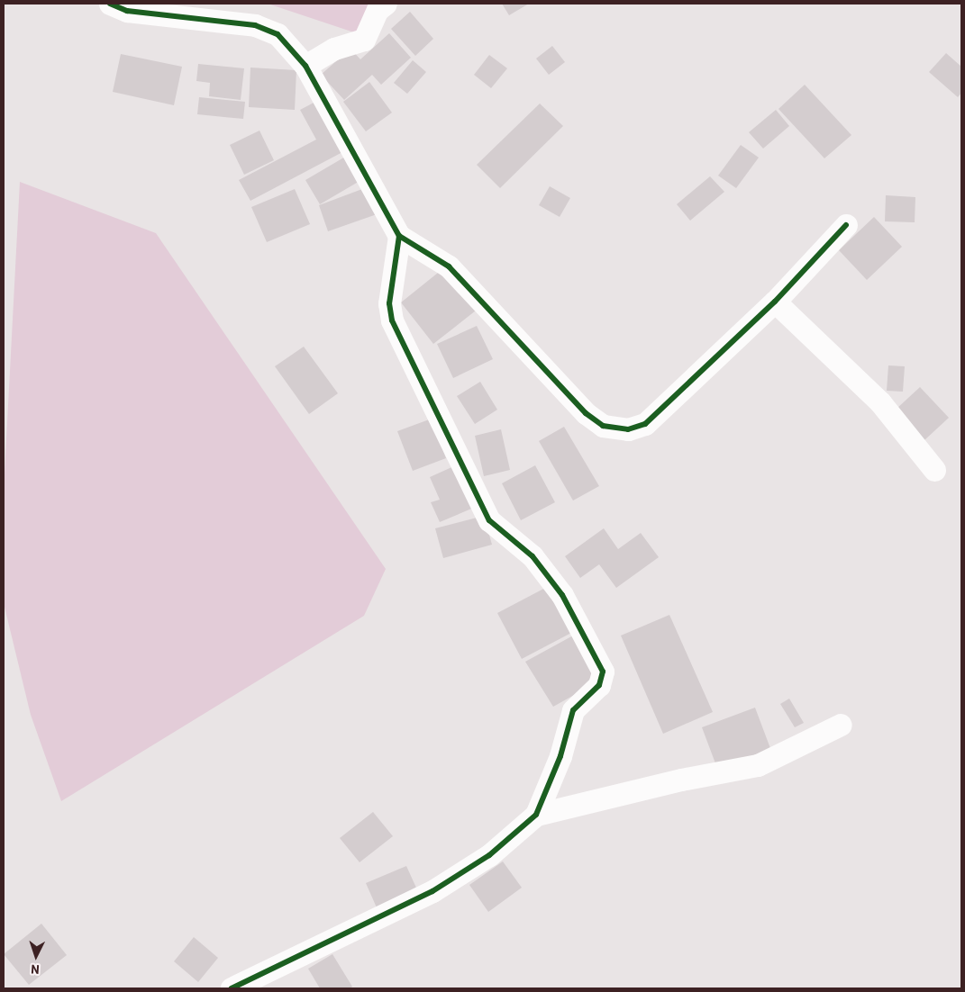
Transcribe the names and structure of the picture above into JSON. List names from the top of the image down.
{
  "north": "bottom"
}
